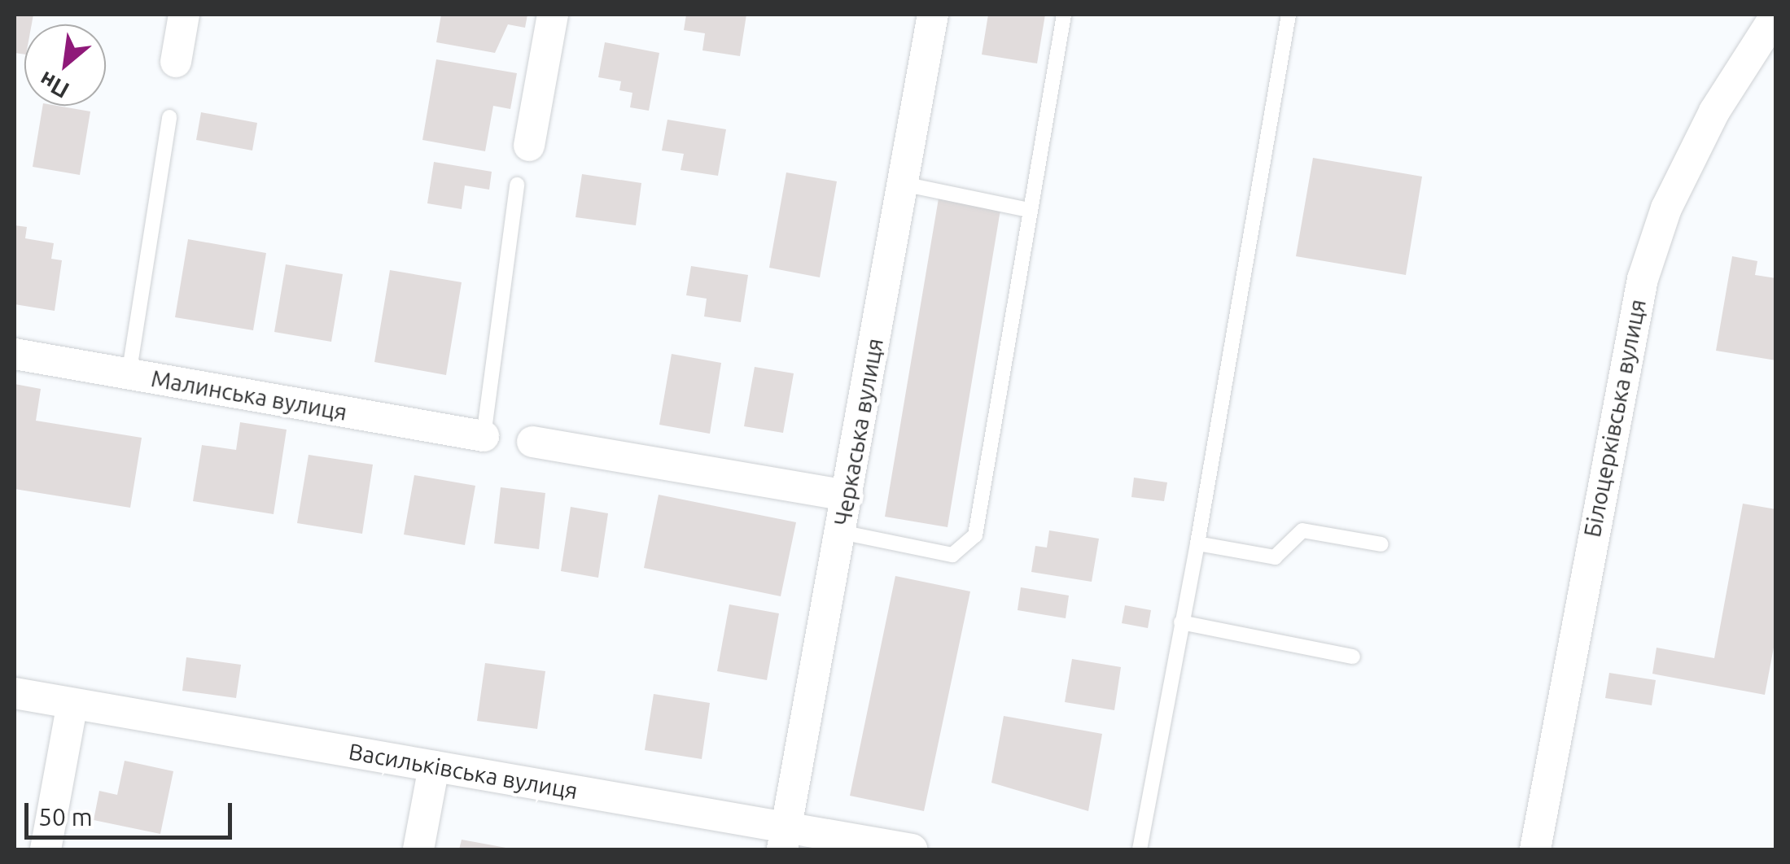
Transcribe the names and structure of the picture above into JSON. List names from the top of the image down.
{
  "streets": {
    "street": [
      "Малинська вулиця",
      "Білоцерківська вулиця",
      "Черкаська вулиця",
      "Васильківська вулиця"
    ]
  },
  "crossings": [
    ["Черкаська вулиця", "Васильківська вулиця"]
  ],
  "scale_bar": "50 m",
  "north": "bottom left"
}
